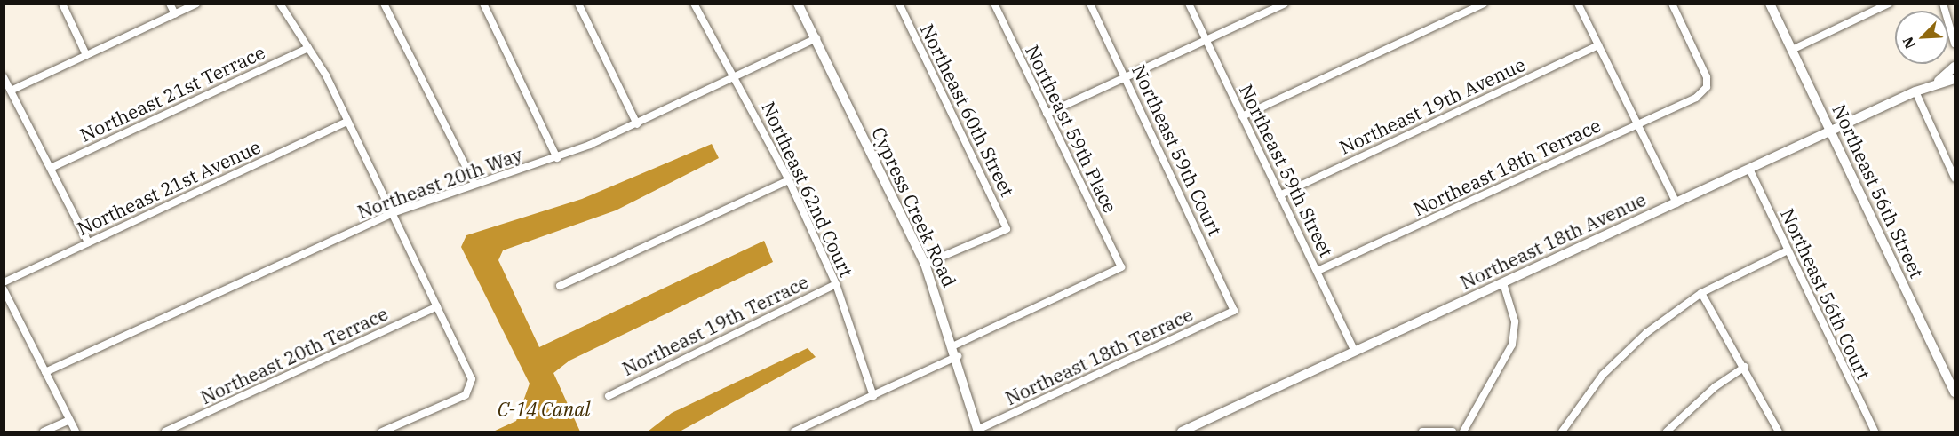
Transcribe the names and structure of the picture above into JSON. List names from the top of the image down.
{
  "streets": {
    "street": [
      "Northeast 21st Terrace",
      "Northeast 19th Avenue",
      "Northeast 60th Street",
      "Northeast 59th Place",
      "Northeast 59th Court",
      "Northeast 18th Terrace",
      "Northeast 59th Street",
      "Northeast 20th Way",
      "Northeast 21st Avenue",
      "Northeast 62nd Court",
      "Northeast 56th Street",
      "Cypress Creek Road",
      "Northeast 18th Avenue",
      "Northeast 56th Court",
      "Northeast 19th Terrace",
      "Northeast 20th Terrace"
    ]
  },
  "crossings": [
    ["Northeast 19th Avenue", "Northeast 59th Street"],
    ["Northeast 60th Street", "Cypress Creek Road"],
    ["Northeast 59th Place", "Cypress Creek Road"],
    ["Northeast 59th Court", "Northeast 18th Terrace"],
    ["Northeast 18th Terrace", "Northeast 59th Street"],
    ["Northeast 18th Terrace", "Cypress Creek Road"],
    ["Northeast 59th Street", "Northeast 18th Avenue"],
    ["Northeast 20th Way", "Northeast 62nd Court"],
    ["Northeast 20th Way", "Cypress Creek Road"],
    ["Northeast 62nd Court", "Northeast 19th Terrace"],
    ["Northeast 56th Street", "Northeast 18th Avenue"],
    ["Northeast 18th Avenue", "Northeast 56th Court"]
  ],
  "water": ["C-14 Canal"],
  "north": "bottom left"
}
